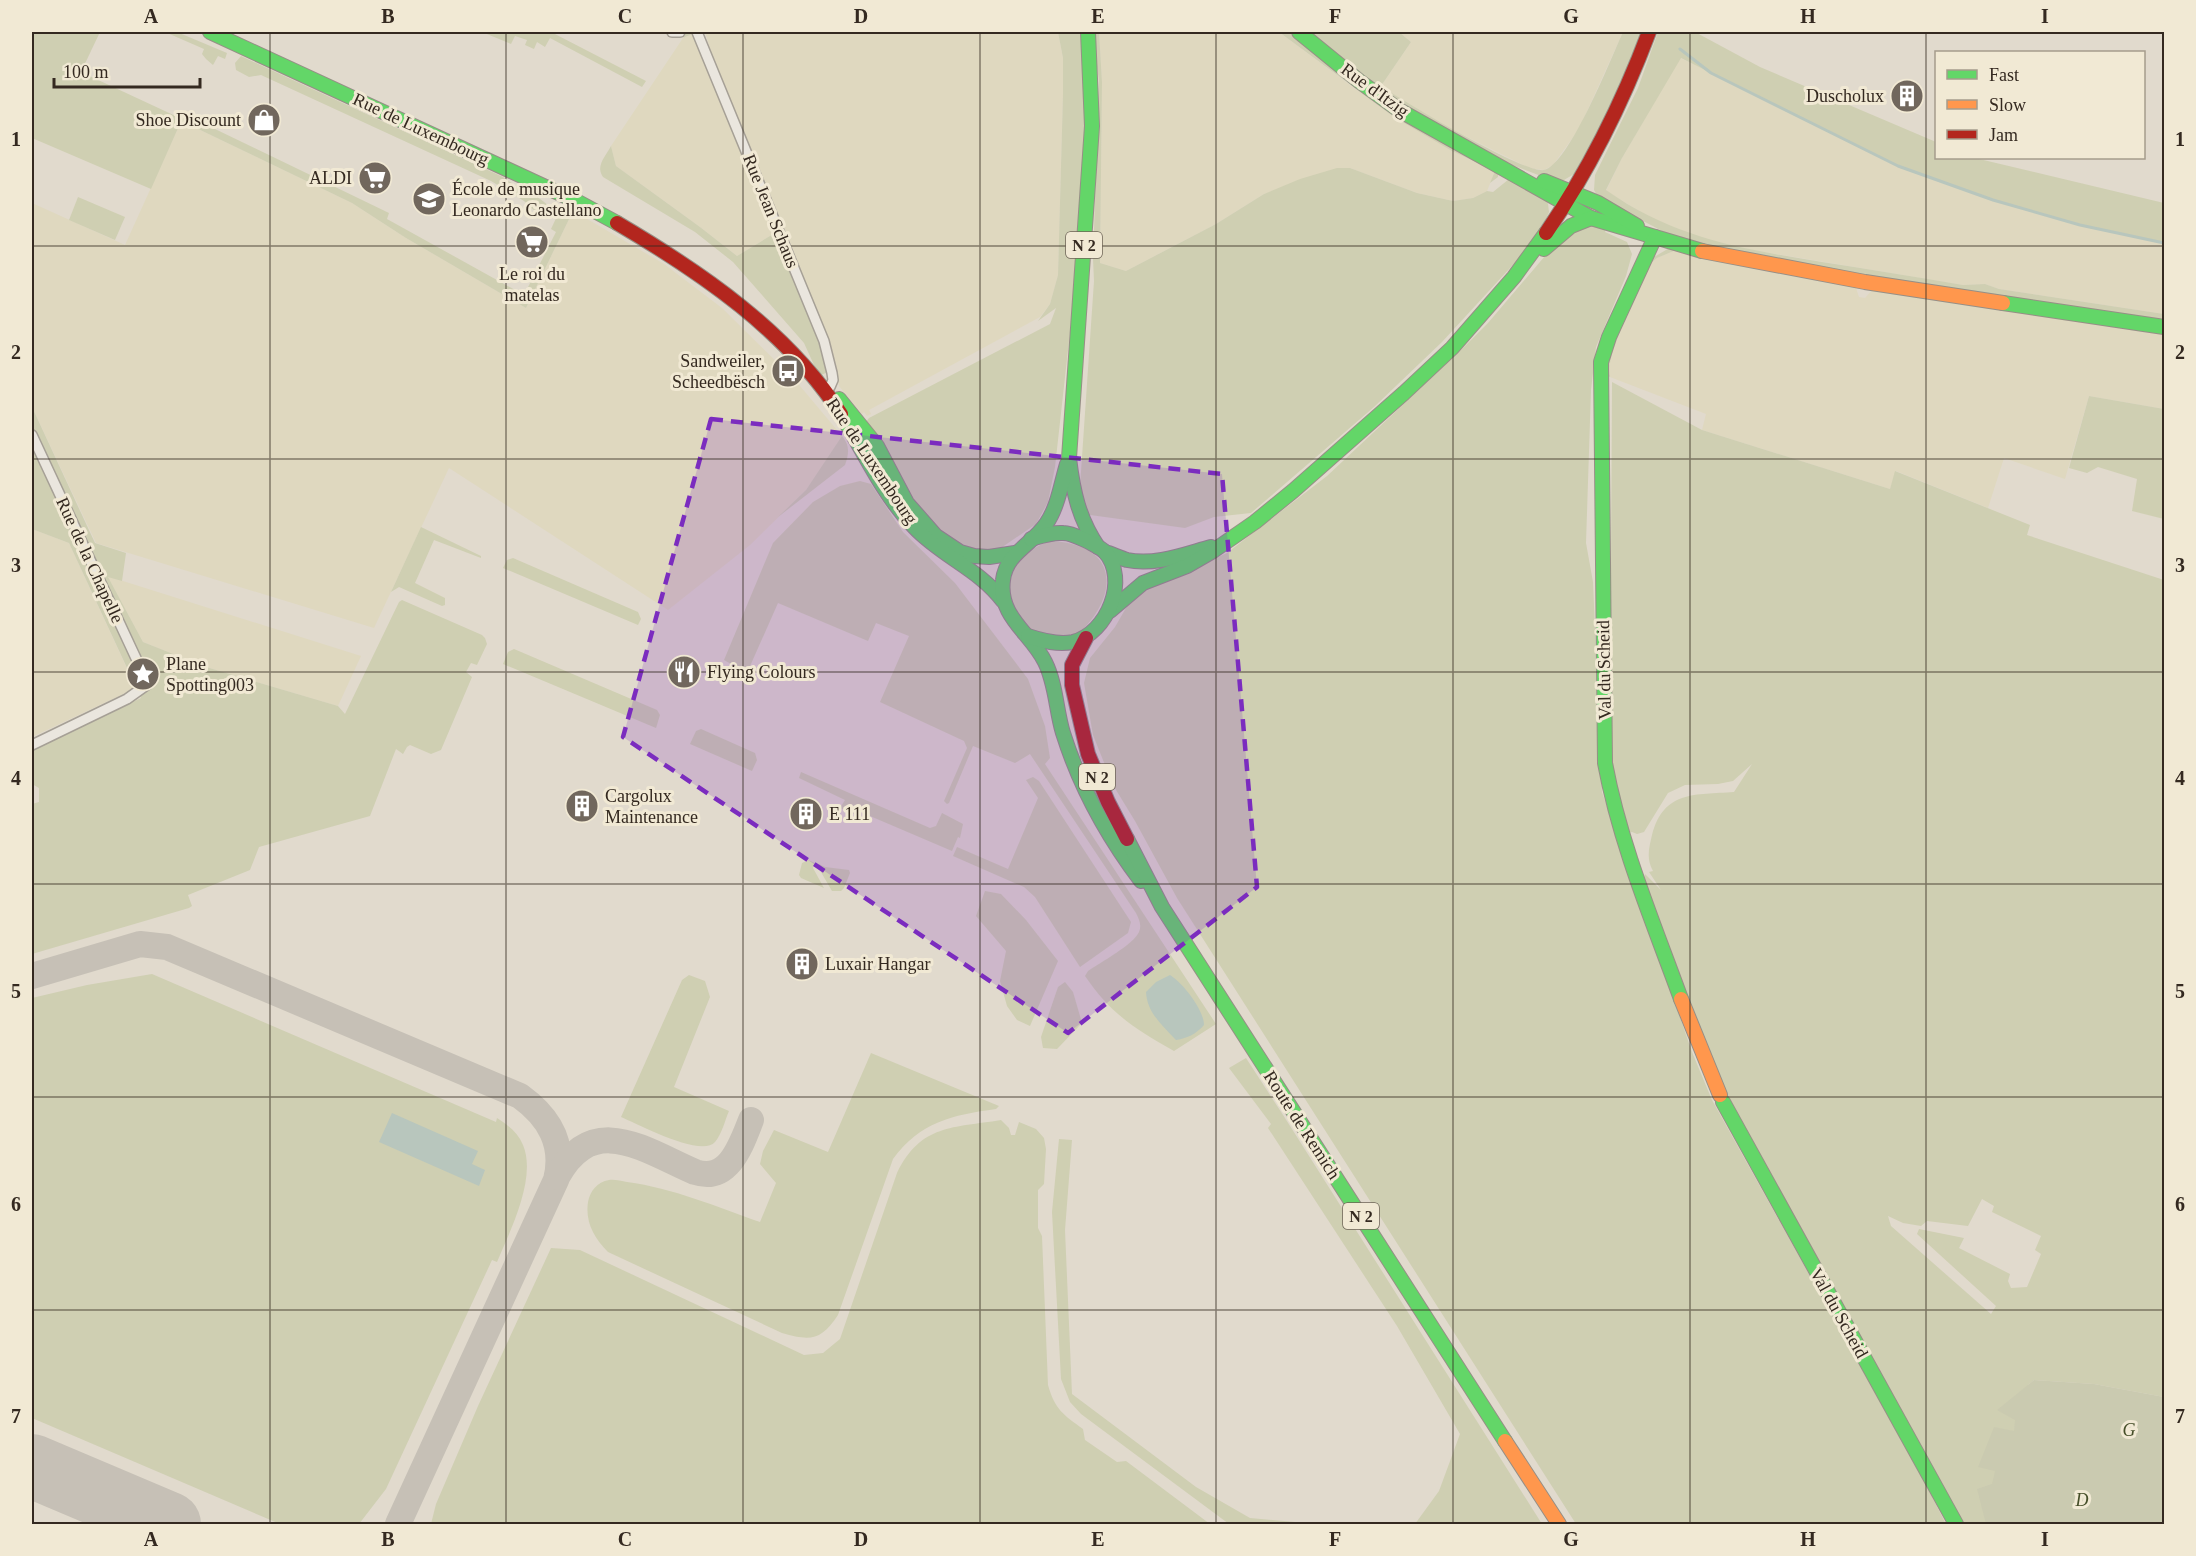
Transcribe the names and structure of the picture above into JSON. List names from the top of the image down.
{
  "streets": {
    "main road": [
      "Rue d'Itzig",
      "Rue de Luxembourg",
      "N 2",
      "Val du Scheid",
      "Route de Remich"
    ],
    "street": ["Rue Jean Schaus", "Rue de la Chapelle"]
  },
  "crossings": [
    ["Rue de Luxembourg", "Rue Jean Schaus"],
    ["Rue de Luxembourg", "N 2"],
    ["Rue de Luxembourg", "Route de Remich"],
    ["N 2", "Route de Remich"]
  ],
  "parks": ["G", "D"],
  "places": {
    "building": [
      "Duscholux",
      "Cargolux Maintenance",
      "E 111",
      "Luxair Hangar"
    ],
    "shop": ["Shoe Discount"],
    "supermarket": ["ALDI", "Le roi du matelas"],
    "school or university": ["École de musique Leonardo Castellano"],
    "bus stop": ["Sandweiler, Scheedbësch"],
    "restaurant": ["Flying Colours"],
    "place": ["Plane Spotting003"]
  },
  "legend": ["Fast", "Slow", "Jam"],
  "scale_bar": "100 m",
  "grid": {
    "columns": [
      "A",
      "B",
      "C",
      "D",
      "E",
      "F",
      "G",
      "H",
      "I"
    ],
    "rows": [
      "1",
      "2",
      "3",
      "4",
      "5",
      "6",
      "7"
    ]
  }
}
